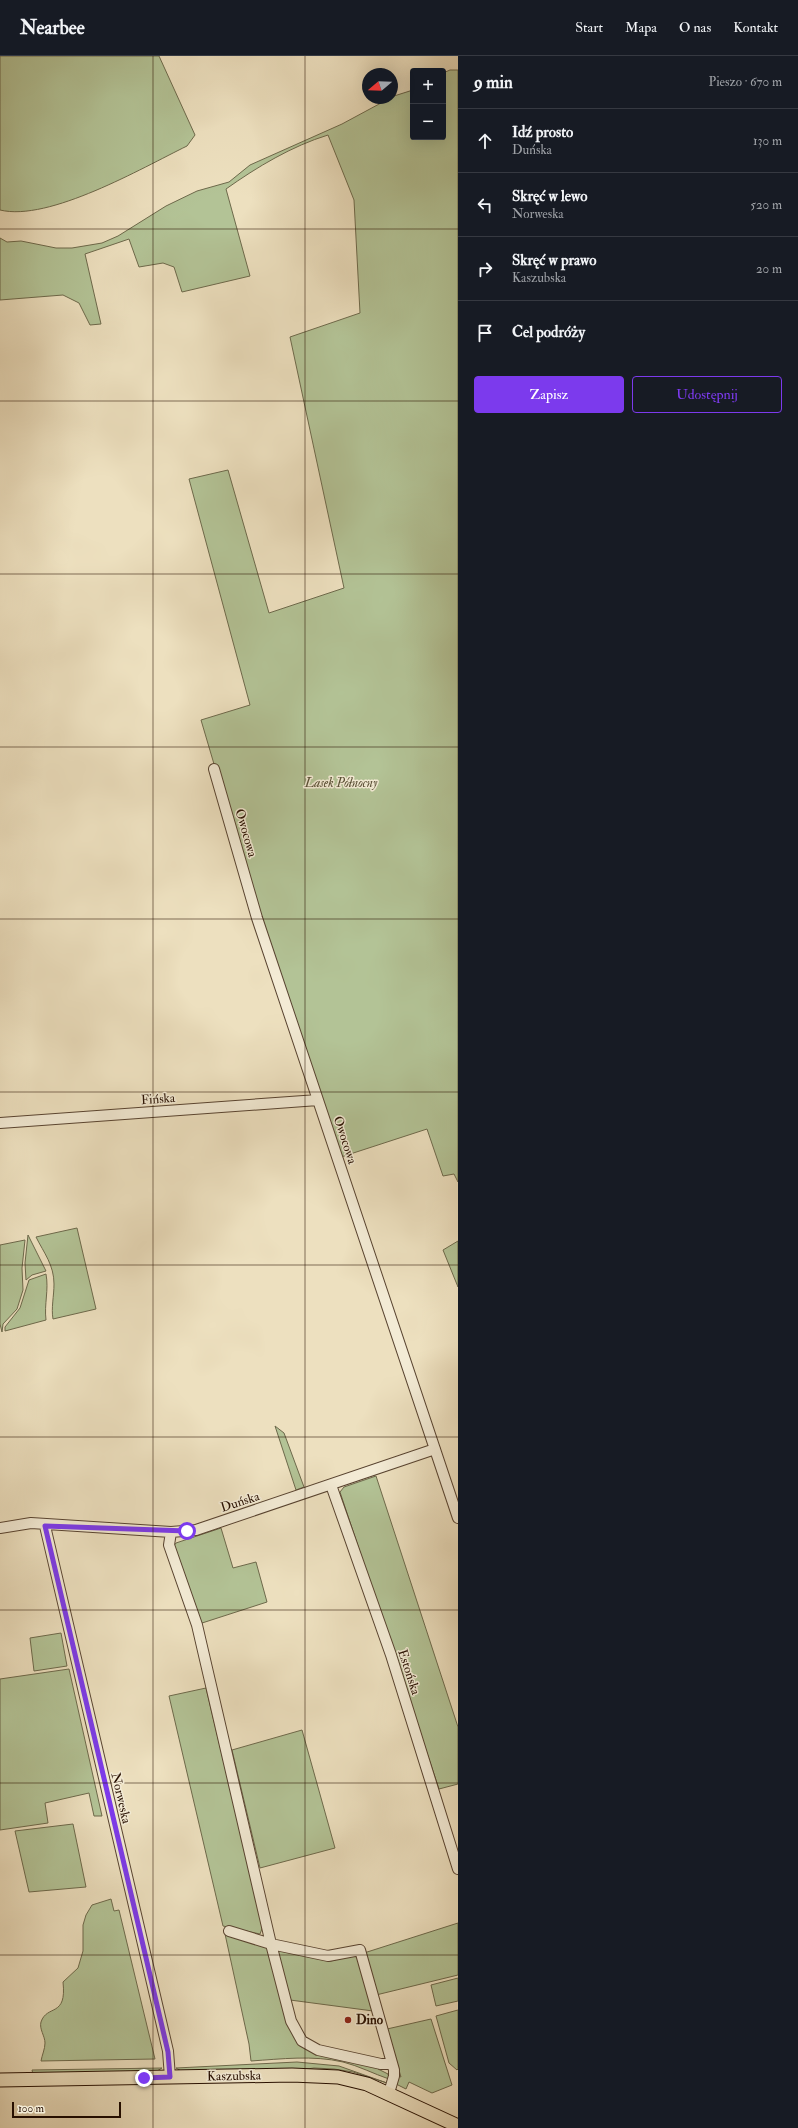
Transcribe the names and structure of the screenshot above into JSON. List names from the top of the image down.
{
  "streets": {
    "main road": ["Kaszubska"],
    "street": [
      "Owocowa",
      "Fińska",
      "Duńska",
      "Estońska",
      "Norweska"
    ]
  },
  "crossings": [
    ["Owocowa", "Fińska"],
    ["Owocowa", "Duńska"],
    ["Duńska", "Estońska"],
    ["Duńska", "Norweska"],
    ["Norweska", "Kaszubska"]
  ],
  "parks": ["Lasek Północny"],
  "places": ["Dino"],
  "scale_bar": "100 m",
  "north": "left",
  "page": {
    "header": "Nearbee",
    "nav": [
      "Start",
      "Mapa",
      "O nas",
      "Kontakt"
    ],
    "heading": ["9 min", "Pieszo · 670 m"],
    "map_buttons": ["+", "−"],
    "list": [
      ["Idź prosto", "Duńska", "130 m"],
      ["Skręć w lewo", "Norweska", "520 m"],
      ["Skręć w prawo", "Kaszubska", "20 m"],
      "Cel podróży"
    ],
    "buttons": ["Zapisz", "Udostępnij"],
    "scale": "100 m"
  }
}
